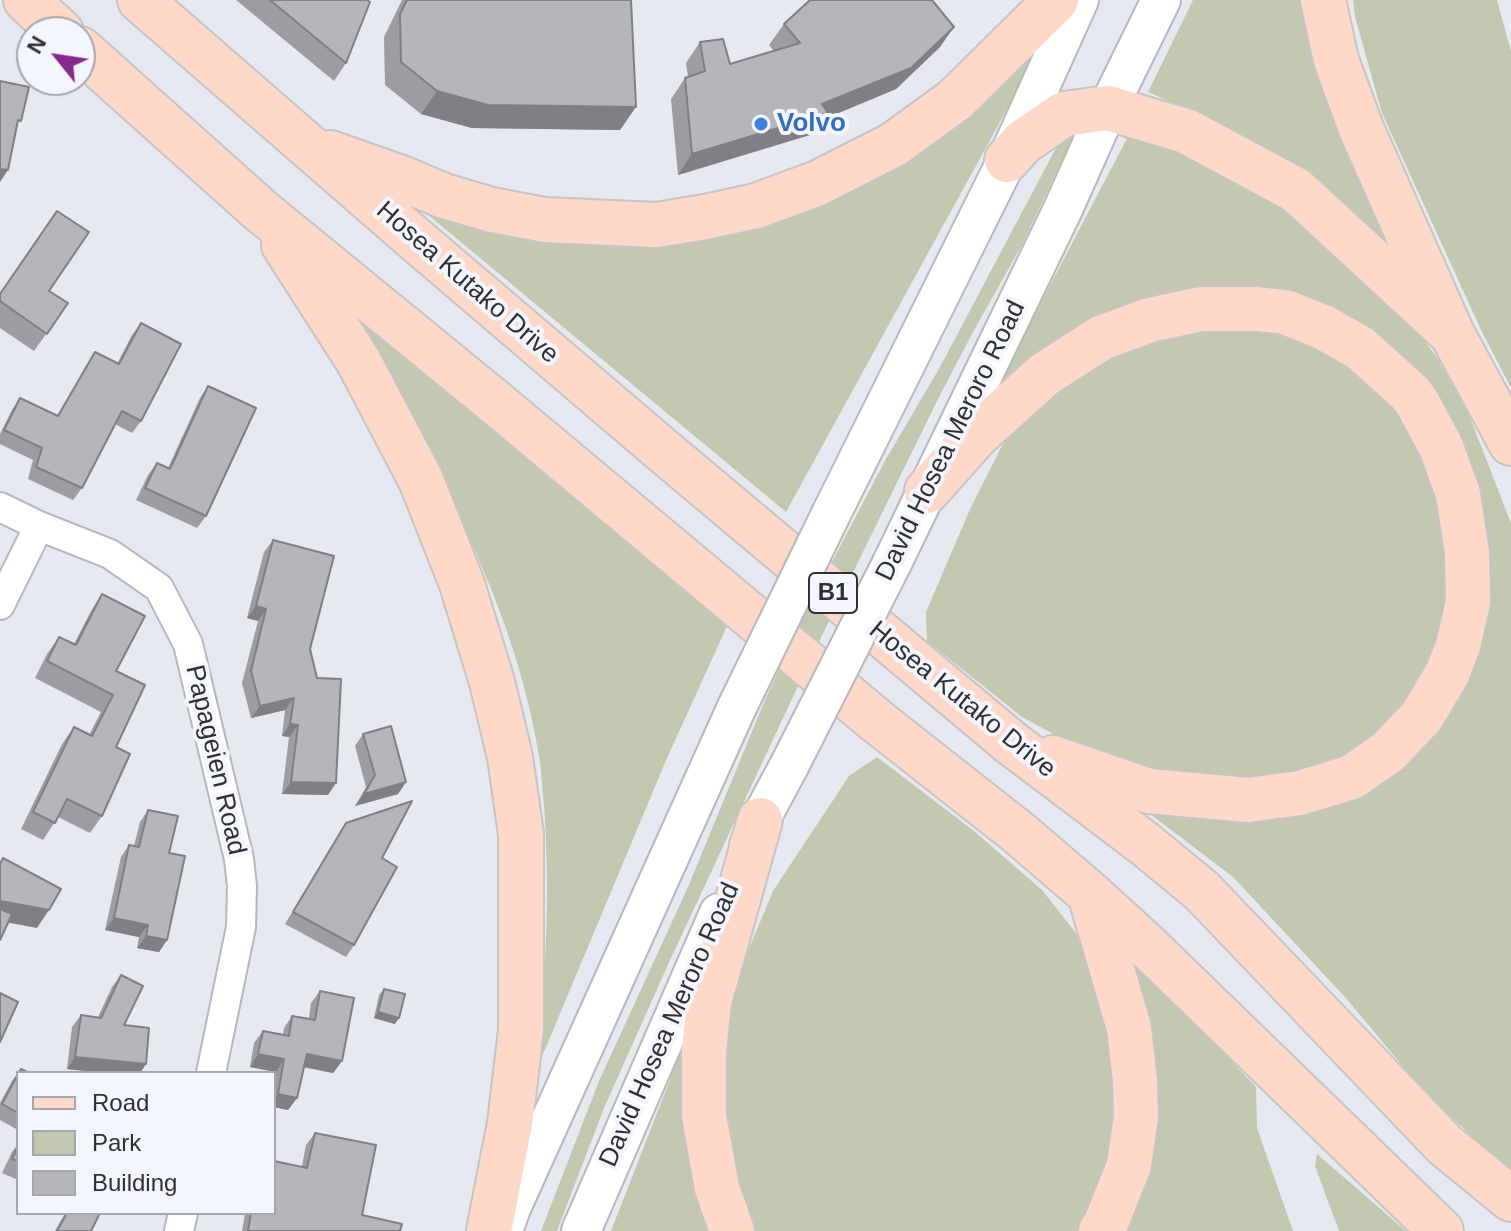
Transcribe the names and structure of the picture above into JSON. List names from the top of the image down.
{
  "streets": {
    "main road": ["Hosea Kutako Drive", "David Hosea Meroro Road", "B1"],
    "street": ["Papageien Road"]
  },
  "places": ["Volvo"],
  "legend": ["Road", "Park", "Building"],
  "north": "top left"
}
